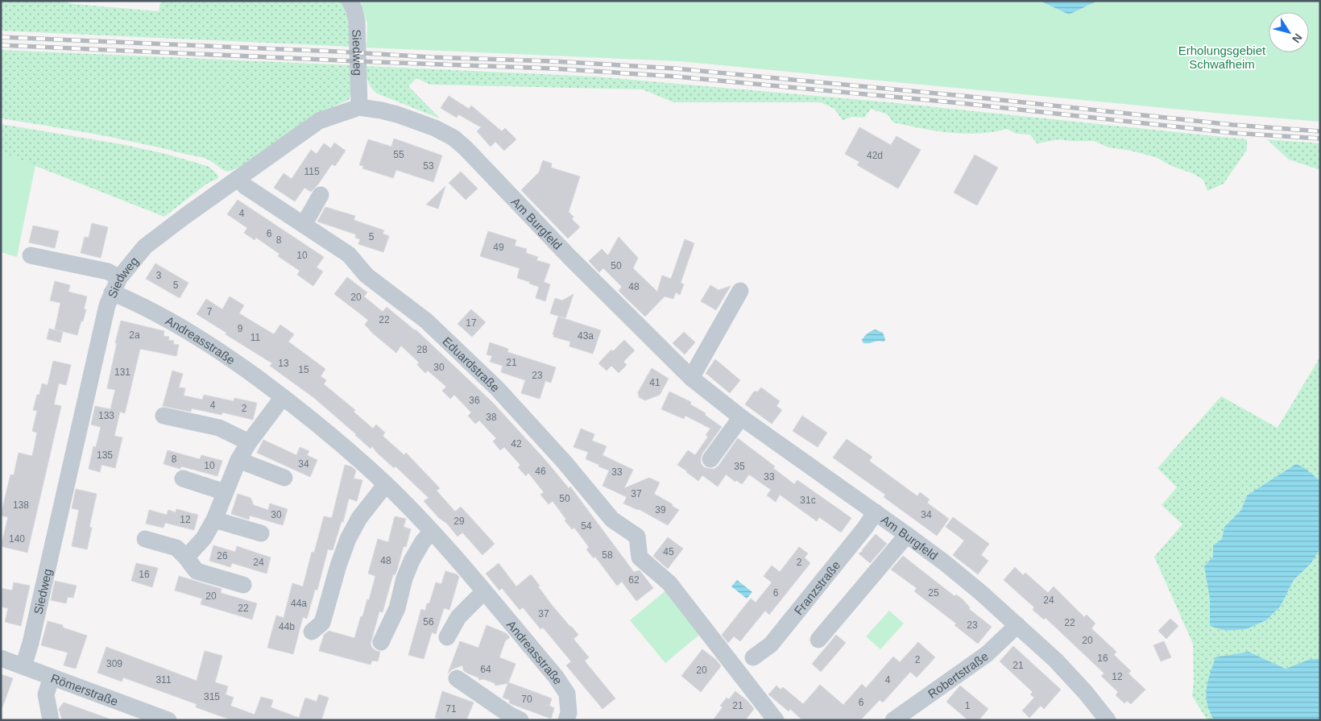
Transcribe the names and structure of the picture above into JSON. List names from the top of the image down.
{
  "streets": {
    "street": [
      "Siedweg",
      "Am Burgfeld",
      "Andreasstraße",
      "Eduardstraße",
      "Franzstraße",
      "Robertstraße",
      "Römerstraße"
    ]
  },
  "crossings": [
    ["Siedweg", "Am Burgfeld"],
    ["Siedweg", "Andreasstraße"],
    ["Siedweg", "Eduardstraße"],
    ["Siedweg", "Römerstraße"],
    ["Am Burgfeld", "Franzstraße"],
    ["Am Burgfeld", "Robertstraße"]
  ],
  "parks": ["Erholungsgebiet Schwafheim"],
  "house_numbers": [
    "55",
    "42d",
    "53",
    "115",
    "4",
    "6",
    "5",
    "8",
    "49",
    "10",
    "50",
    "3",
    "5",
    "48",
    "20",
    "7",
    "22",
    "17",
    "9",
    "2a",
    "43a",
    "11",
    "28",
    "21",
    "13",
    "30",
    "15",
    "131",
    "23",
    "41",
    "36",
    "4",
    "2",
    "133",
    "38",
    "42",
    "135",
    "8",
    "34",
    "10",
    "35",
    "46",
    "33",
    "33",
    "37",
    "50",
    "31c",
    "138",
    "39",
    "30",
    "34",
    "12",
    "29",
    "54",
    "140",
    "45",
    "58",
    "26",
    "48",
    "24",
    "2",
    "16",
    "62",
    "6",
    "25",
    "20",
    "24",
    "44a",
    "22",
    "37",
    "56",
    "22",
    "23",
    "44b",
    "20",
    "16",
    "2",
    "309",
    "21",
    "64",
    "20",
    "12",
    "311",
    "4",
    "315",
    "70",
    "6",
    "21",
    "1",
    "71"
  ],
  "north": "bottom right"
}
